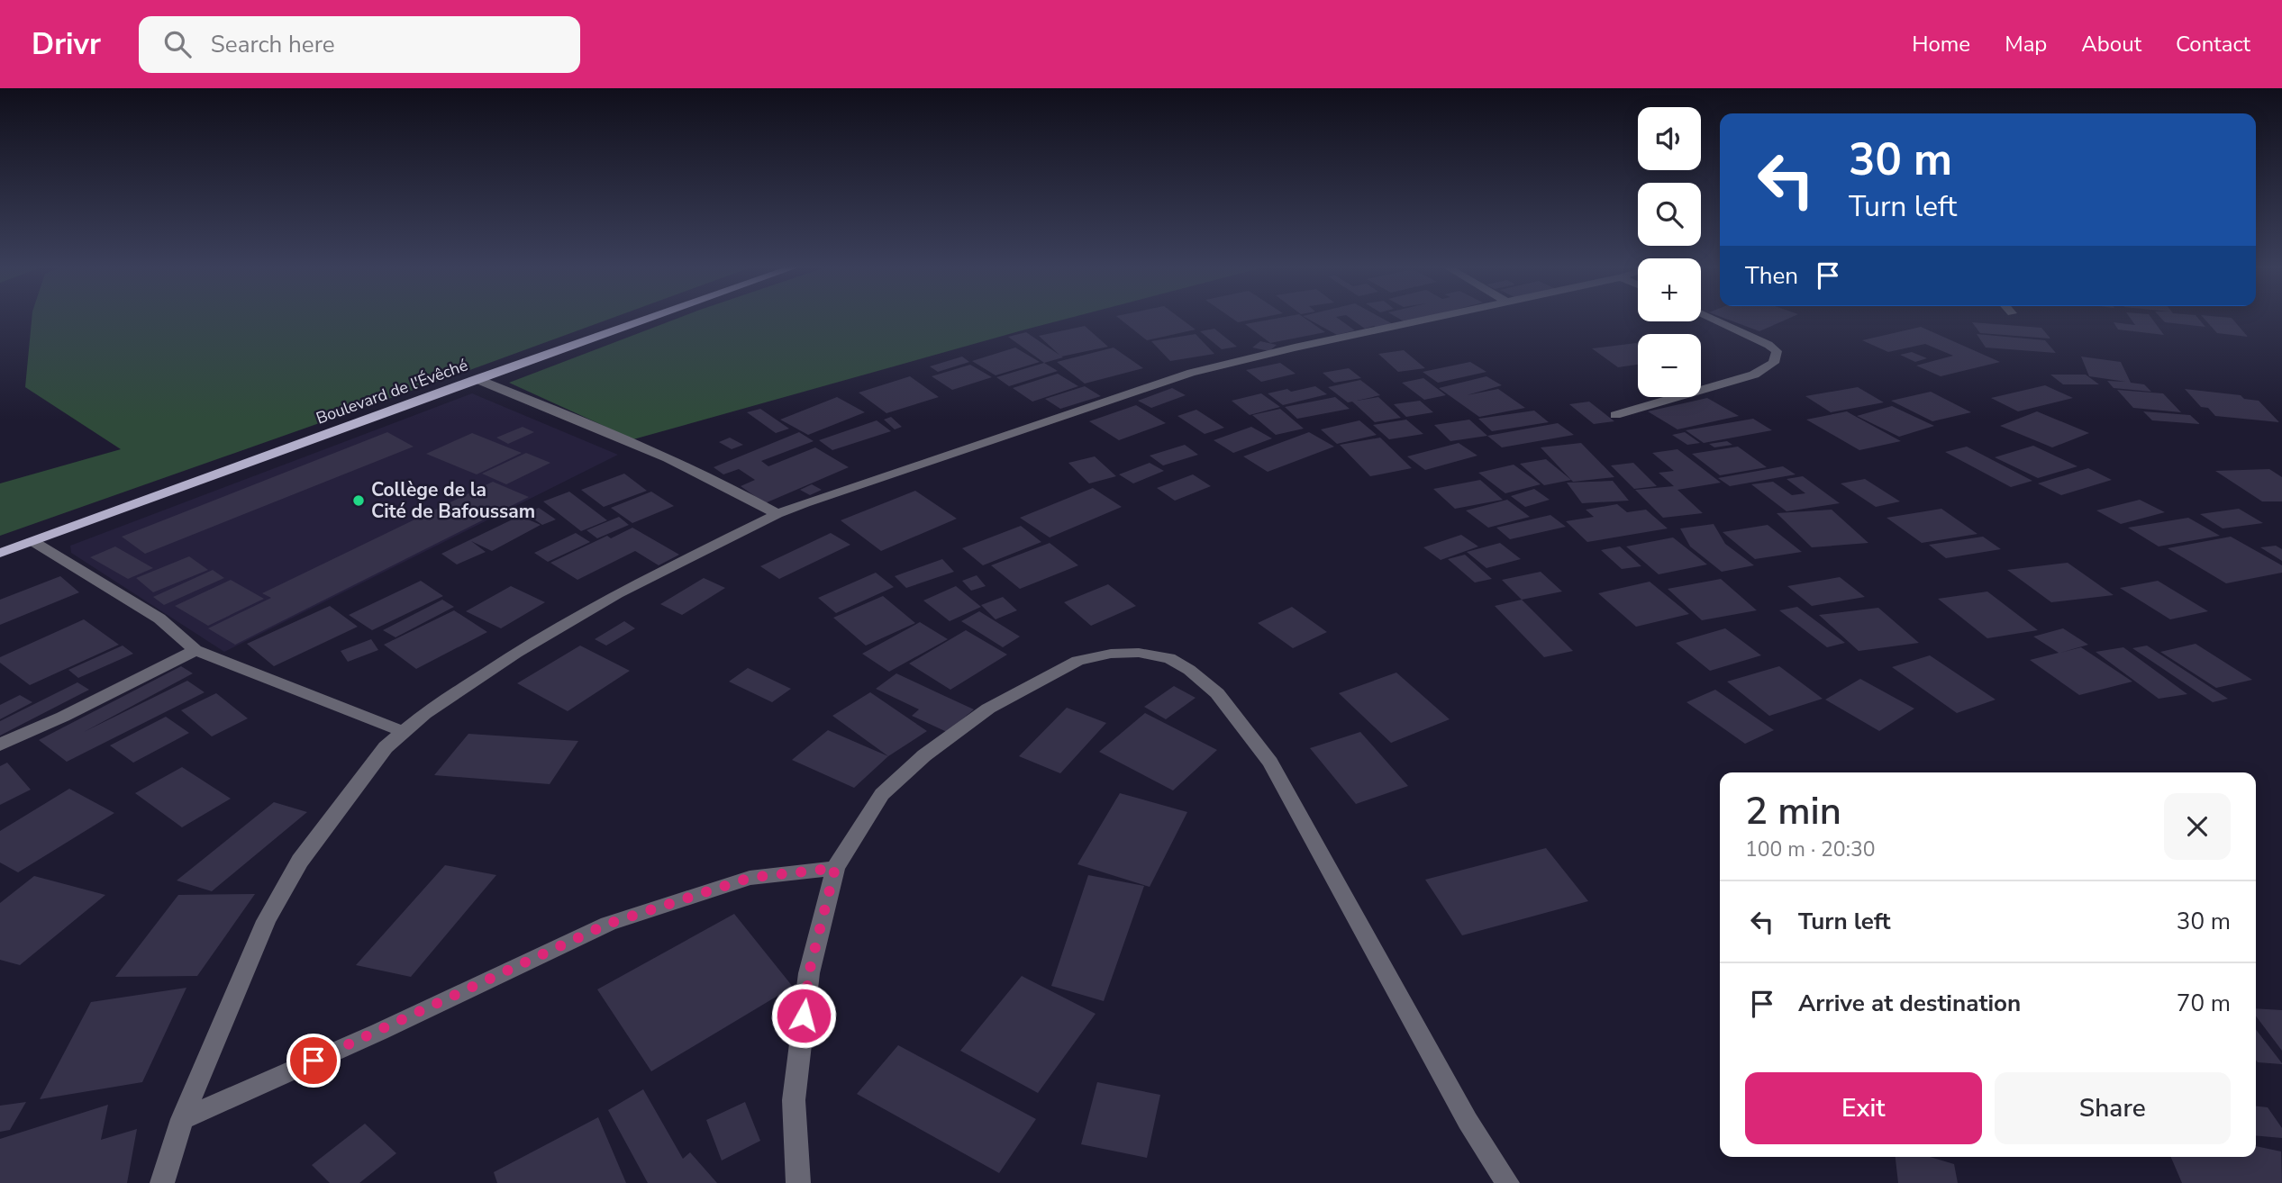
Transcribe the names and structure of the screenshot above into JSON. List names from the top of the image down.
{
  "streets": {
    "main road": ["Boulevard de l'Évêché"]
  },
  "places": ["Collège de la Cité de Bafoussam"],
  "page": {
    "header": "Drivr",
    "search": "Search here",
    "nav": [
      "Home",
      "Map",
      "About",
      "Contact"
    ],
    "map_buttons": ["+", "−"],
    "turn": ["30 m", "Turn left"],
    "then": "Then",
    "heading": ["2 min", "100 m · 20:30"],
    "list": [
      {
        "name": "Turn left",
        "value": "30 m"
      },
      {
        "name": "Arrive at destination",
        "value": "70 m"
      }
    ],
    "buttons": ["Exit", "Share"]
  }
}
